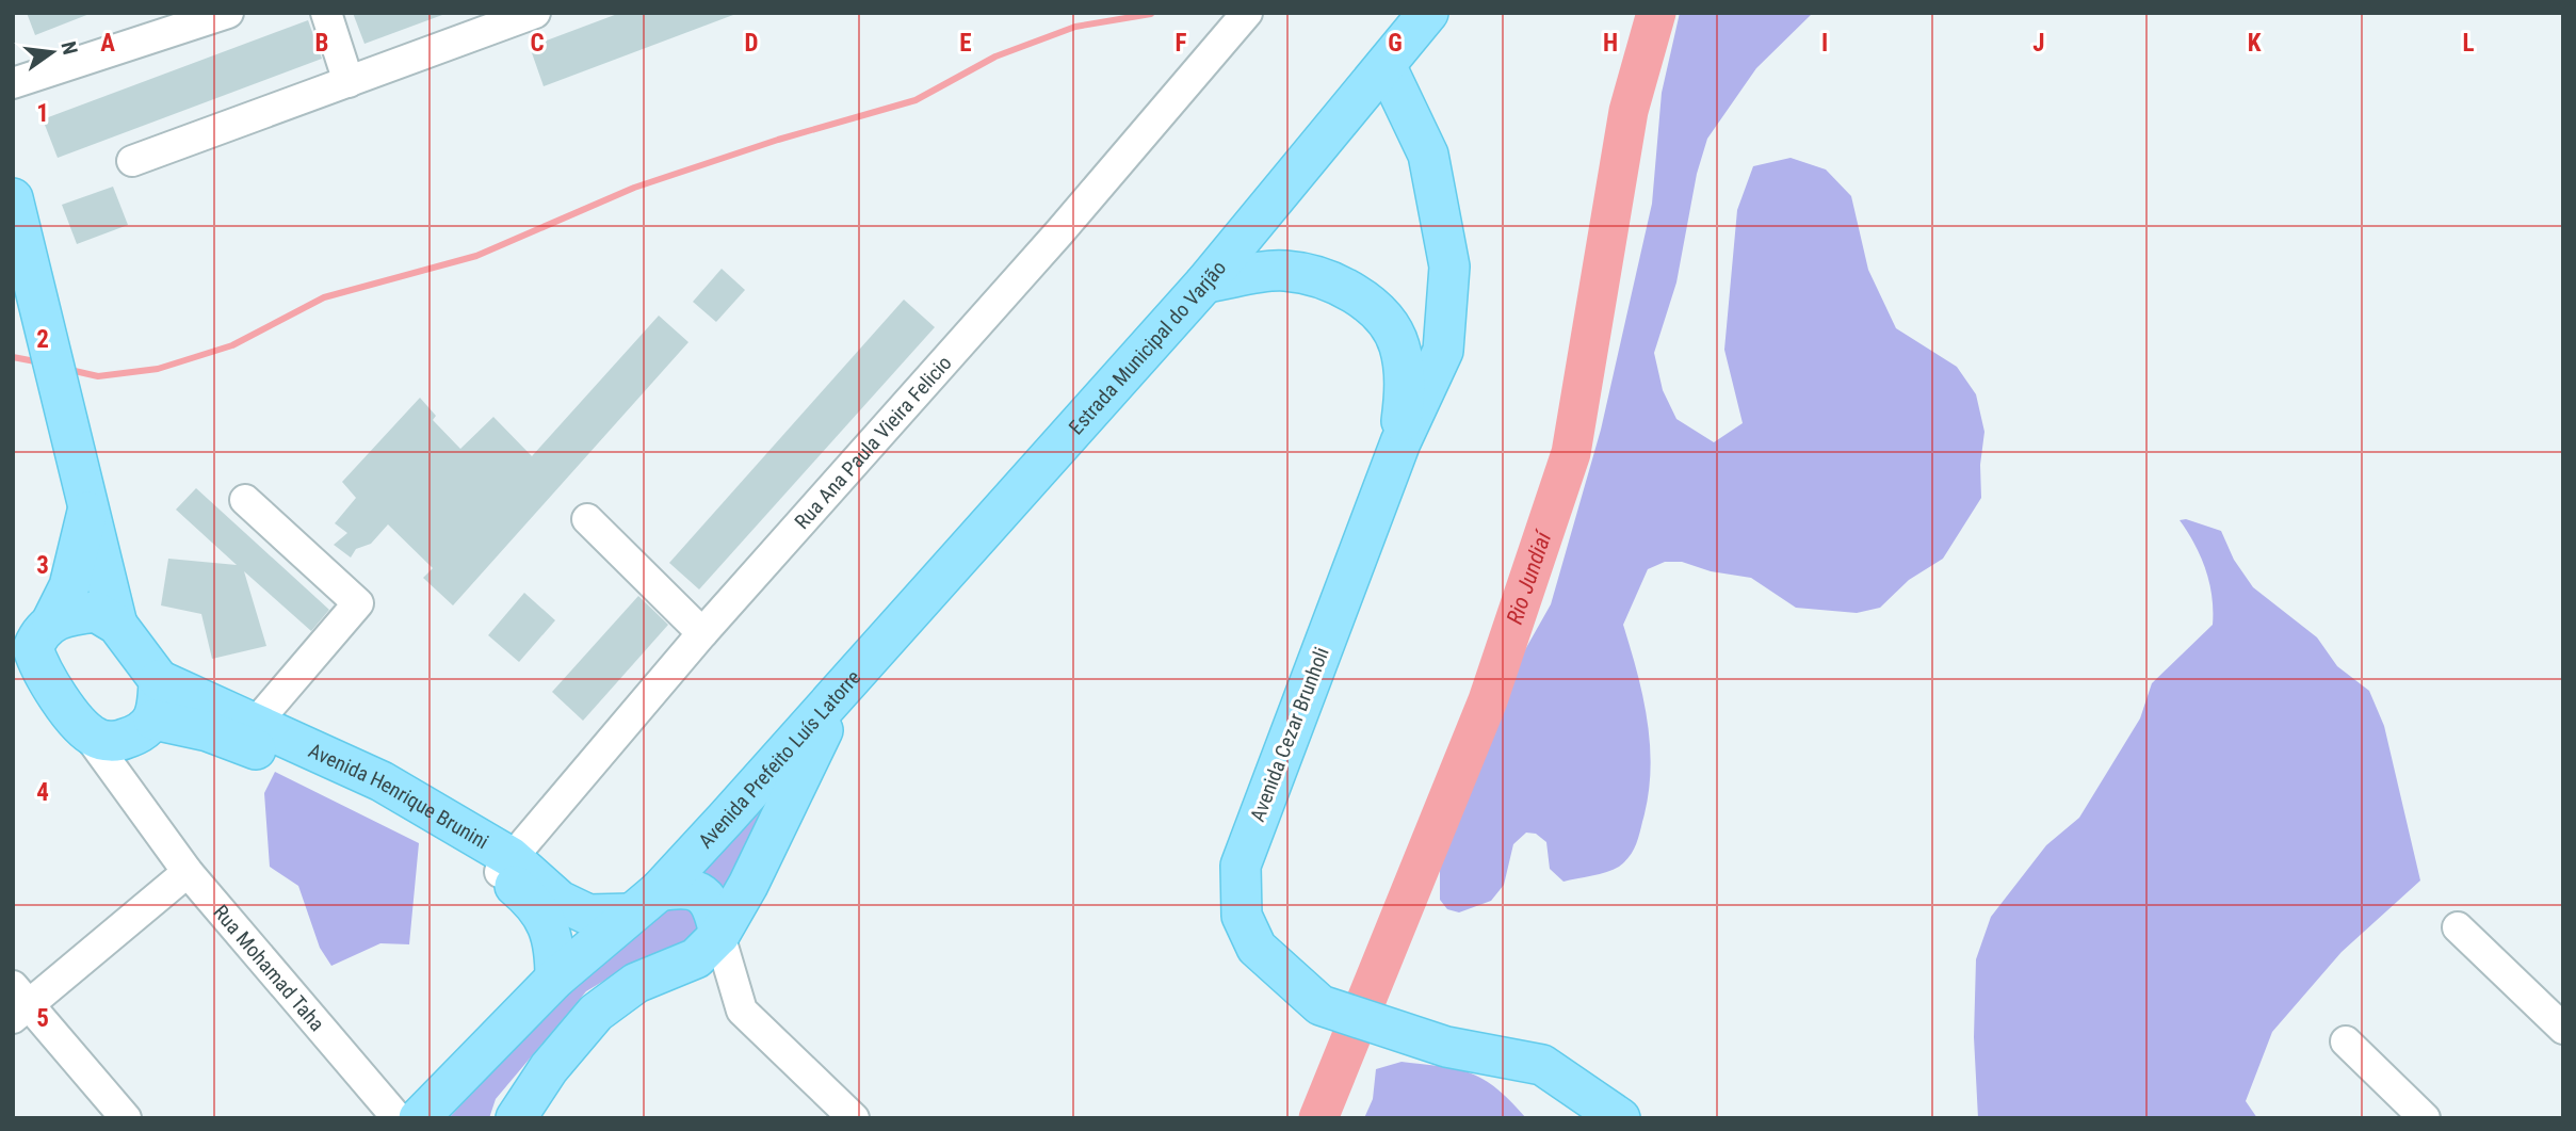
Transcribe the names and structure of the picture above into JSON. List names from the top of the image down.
{
  "streets": {
    "main road": [
      "Estrada Municipal do Varjão",
      "Avenida Cezar Brunholi",
      "Avenida Prefeito Luís Latorre",
      "Avenida Henrique Brunini"
    ],
    "street": ["Rua Ana Paula Vieira Felicio", "Rua Mohamad Taha"]
  },
  "crossings": [
    ["Estrada Municipal do Varjão", "Avenida Cezar Brunholi"],
    ["Estrada Municipal do Varjão", "Avenida Prefeito Luís Latorre"],
    ["Rua Ana Paula Vieira Felicio", "Avenida Henrique Brunini"],
    ["Avenida Prefeito Luís Latorre", "Avenida Henrique Brunini"]
  ],
  "water": ["Rio Jundiaí"],
  "north": "right",
  "grid": {
    "columns": [
      "A",
      "B",
      "C",
      "D",
      "E",
      "F",
      "G",
      "H",
      "I",
      "J",
      "K",
      "L"
    ],
    "rows": [
      "1",
      "2",
      "3",
      "4",
      "5"
    ]
  }
}
